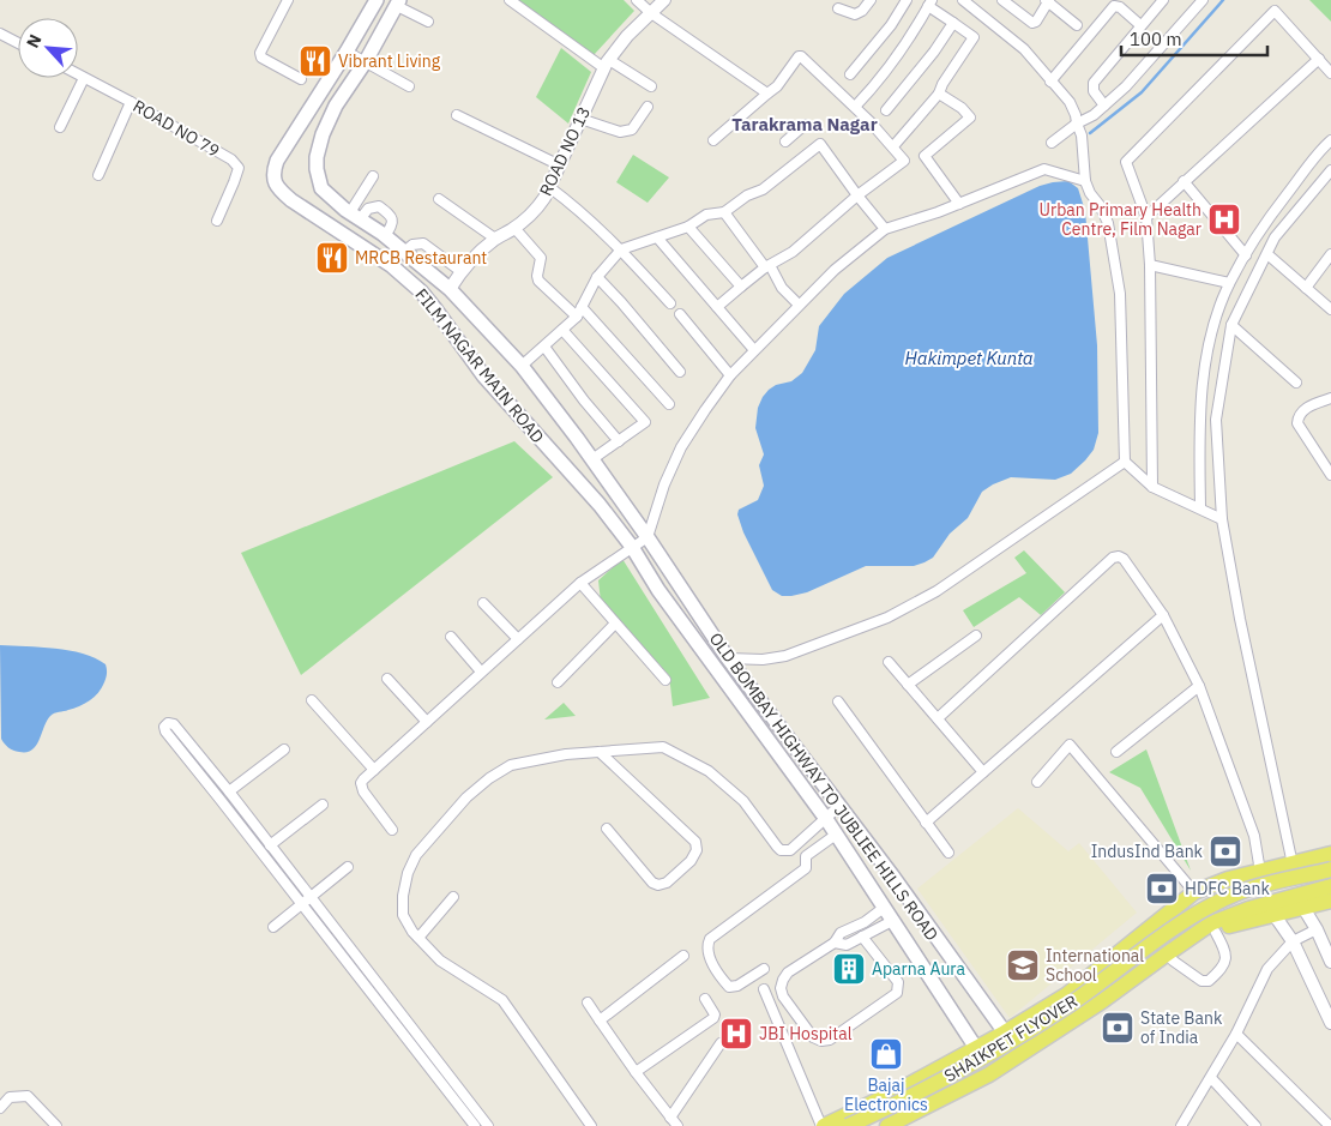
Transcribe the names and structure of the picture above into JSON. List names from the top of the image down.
{
  "streets": {
    "main road": ["FILM NAGAR MAIN ROAD", "OLD BOMBAY HIGHWAY TO JUBLIEE HILLS ROAD", "SHAIKPET FLYOVER"],
    "street": ["ROAD NO 79", "ROAD NO 13"]
  },
  "crossings": [
    ["ROAD NO 13", "FILM NAGAR MAIN ROAD"],
    ["FILM NAGAR MAIN ROAD", "OLD BOMBAY HIGHWAY TO JUBLIEE HILLS ROAD"]
  ],
  "districts": ["Tarakrama Nagar"],
  "water": ["Hakimpet Kunta"],
  "places": {
    "restaurant": ["Vibrant Living", "MRCB Restaurant"],
    "hospital": ["Urban Primary Health Centre, Film Nagar", "JBI Hospital"],
    "bank": ["IndusInd Bank", "HDFC Bank", "State Bank of India"],
    "school or university": ["International School"],
    "building": ["Aparna Aura"],
    "shop": ["Bajaj Electronics"]
  },
  "scale_bar": "100 m",
  "north": "top left"
}
